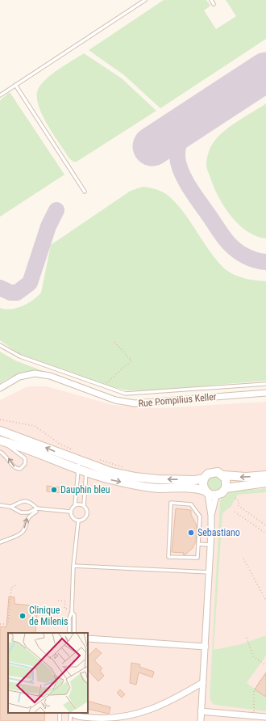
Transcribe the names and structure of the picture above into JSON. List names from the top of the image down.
{
  "streets": {
    "street": ["Rue Pompilius Keller"]
  },
  "places": ["Dauphin bleu", "Sebastiano", "Clinique de Milenis"]
}
